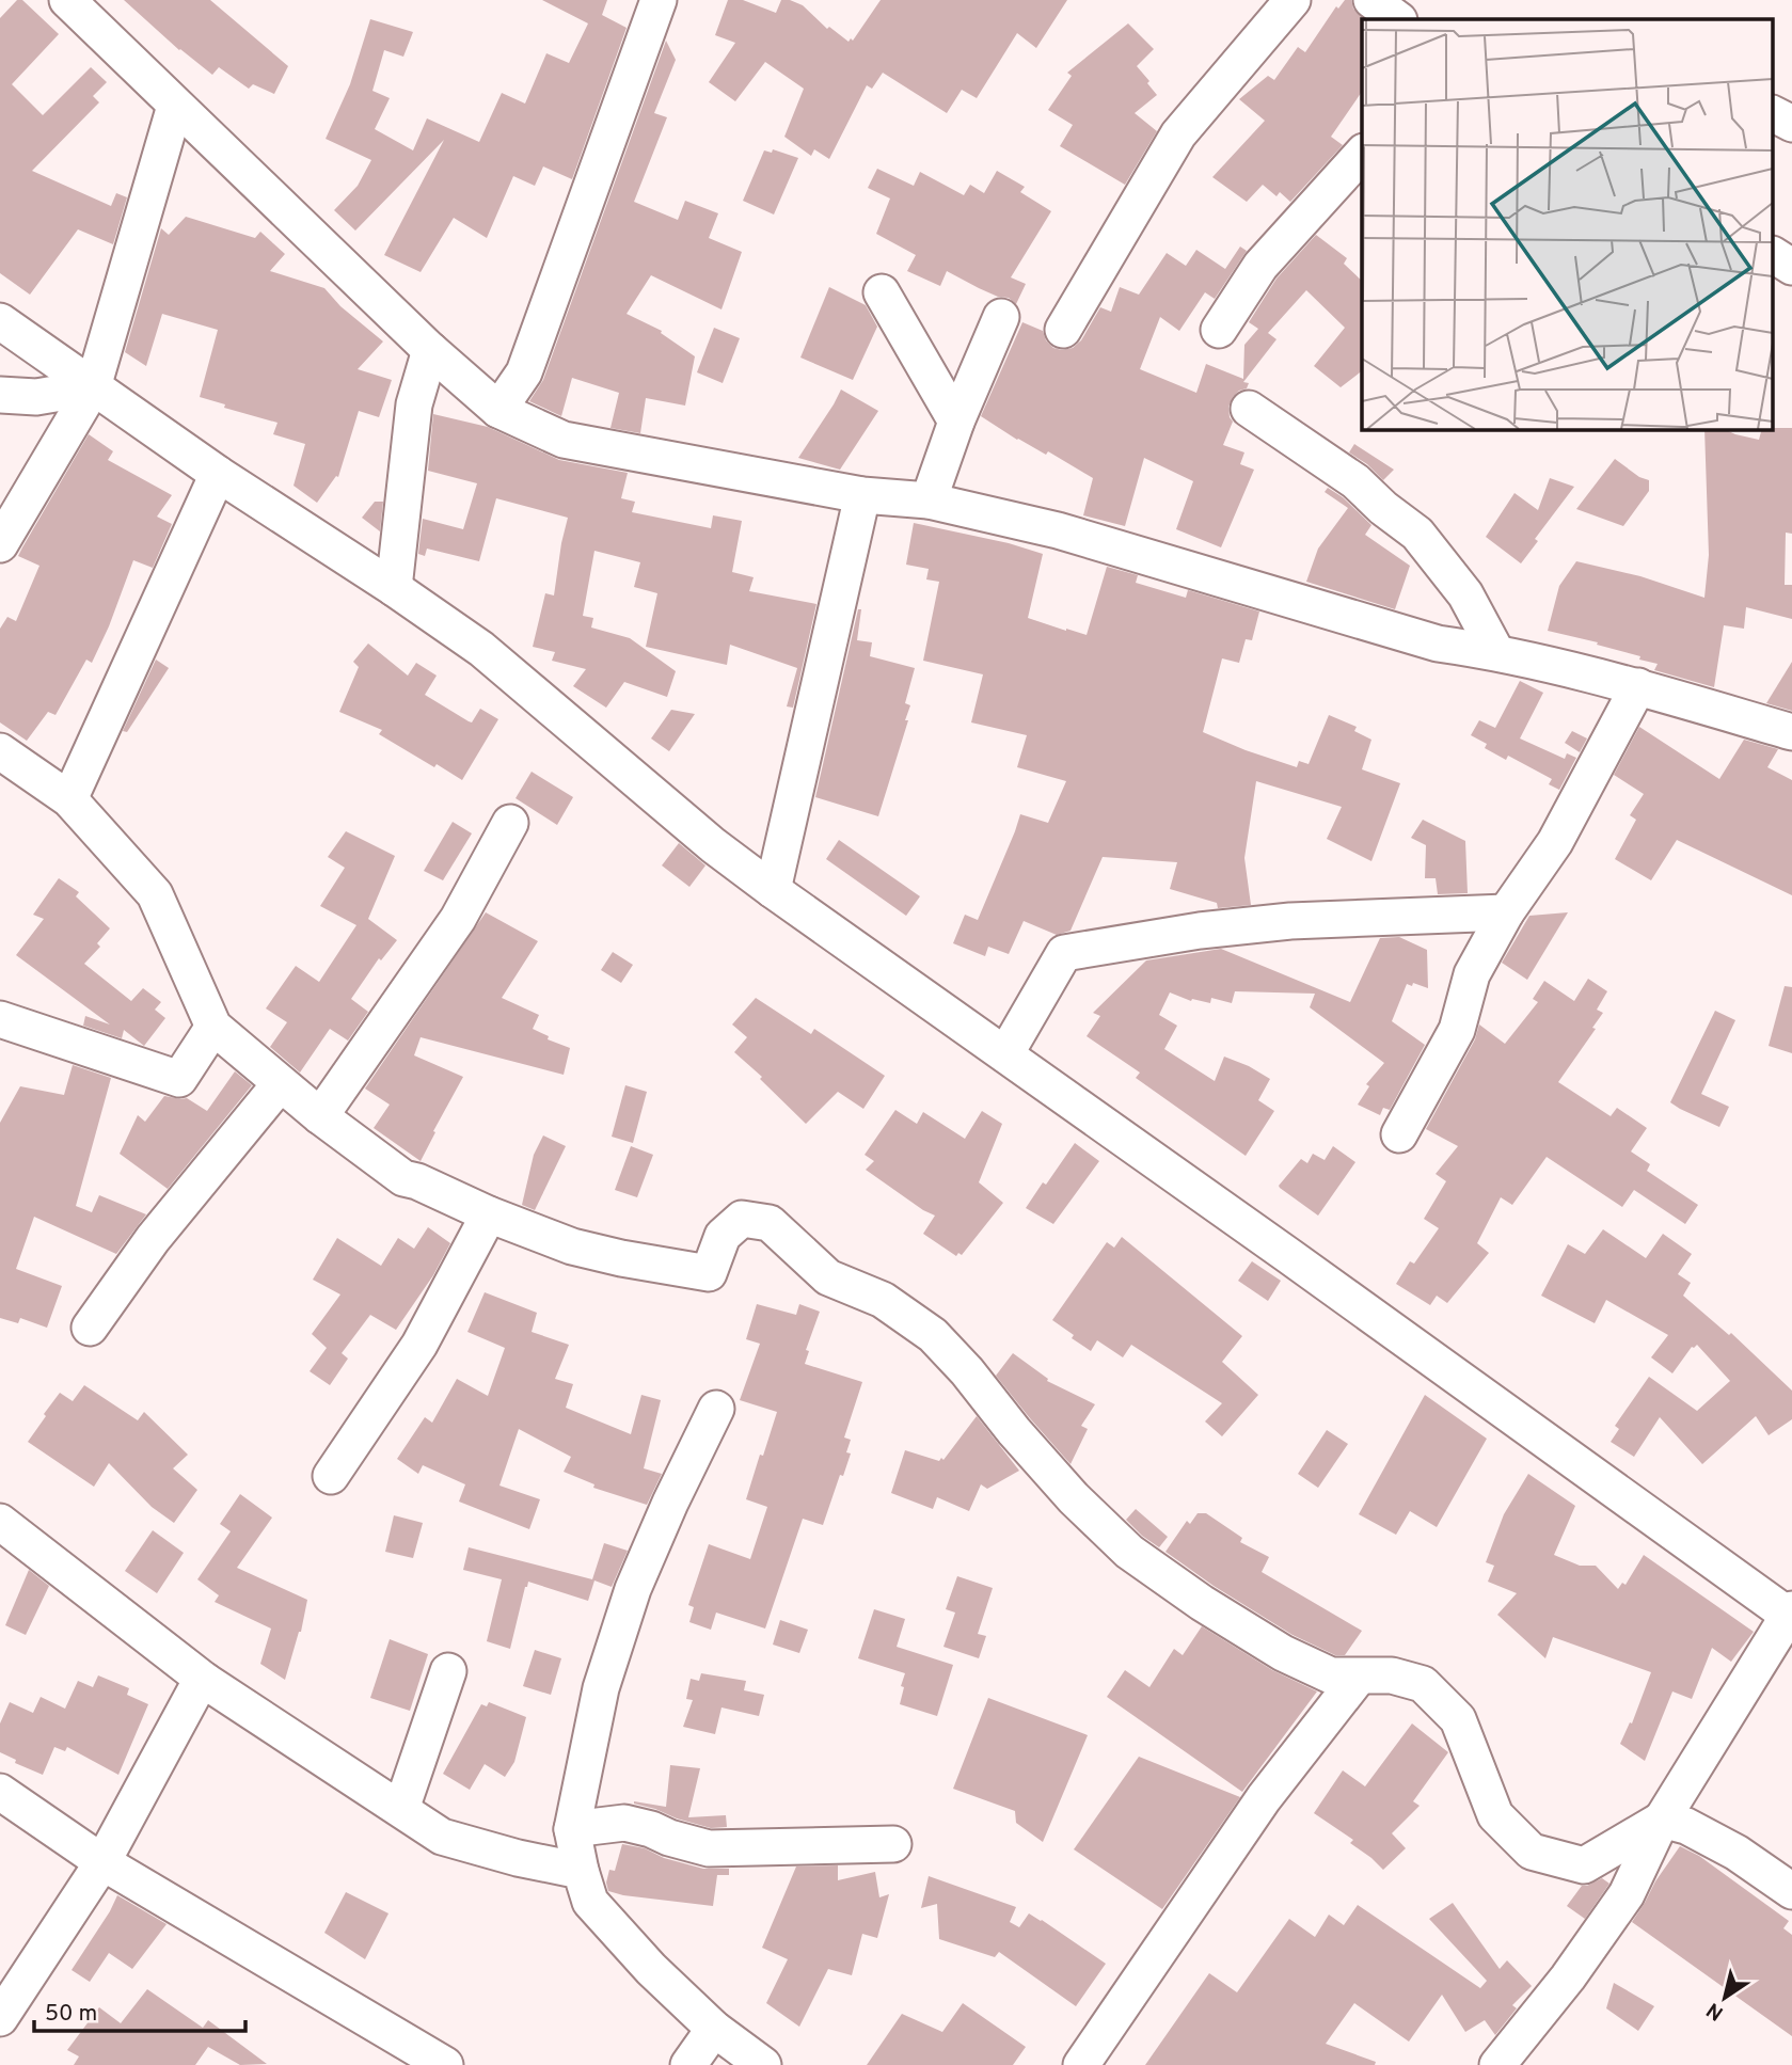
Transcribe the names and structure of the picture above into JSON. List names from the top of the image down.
{
  "scale_bar": "50 m",
  "north": "bottom left"
}
